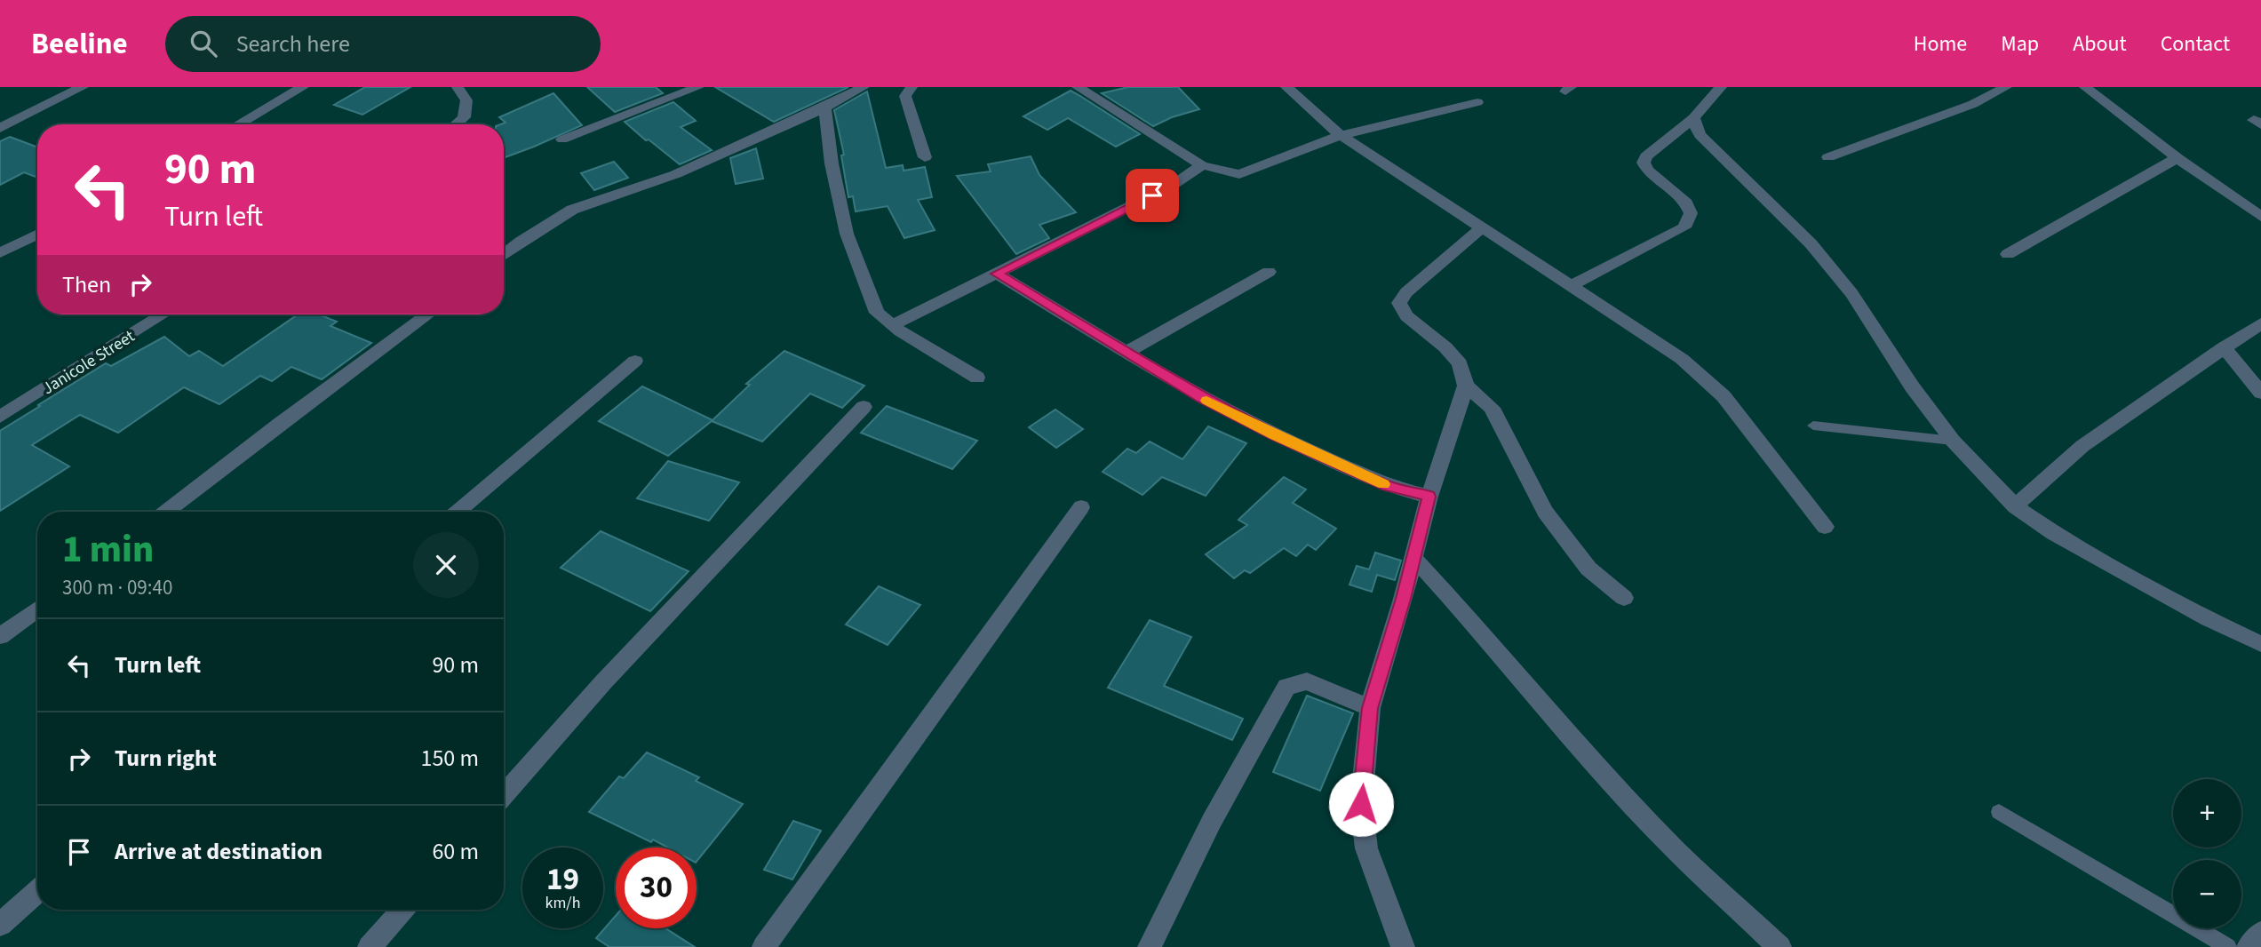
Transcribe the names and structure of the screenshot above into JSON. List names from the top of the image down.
{
  "streets": {
    "street": ["Janicole Street"]
  },
  "page": {
    "header": "Beeline",
    "search": "Search here",
    "nav": [
      "Home",
      "Map",
      "About",
      "Contact"
    ],
    "turn": ["90 m", "Turn left"],
    "then": "Then",
    "heading": ["1 min", "300 m · 09:40"],
    "list": [
      {
        "name": "Turn left",
        "value": "90 m"
      },
      {
        "name": "Turn right",
        "value": "150 m"
      },
      {
        "name": "Arrive at destination",
        "value": "60 m"
      }
    ],
    "map_buttons": ["+", "−"],
    "speed": "19 km/h",
    "limit": "30"
  }
}
